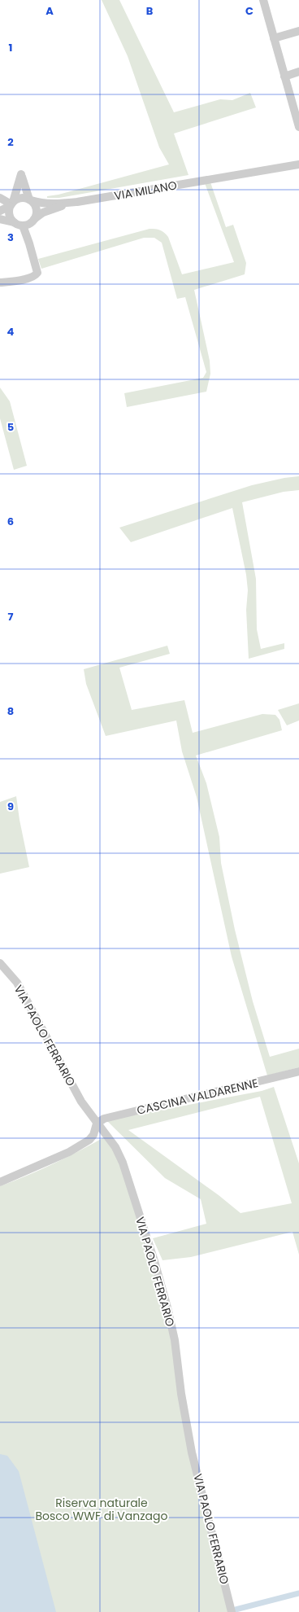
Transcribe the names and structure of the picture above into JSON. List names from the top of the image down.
{
  "streets": {
    "street": ["VIA MILANO", "VIA PAOLO FERRARIO", "CASCINA VALDARENNE"]
  },
  "crossings": [
    ["VIA PAOLO FERRARIO", "CASCINA VALDARENNE"]
  ],
  "parks": ["Riserva naturale Bosco WWF di Vanzago"],
  "grid": {
    "columns": ["A", "B", "C"],
    "rows": [
      "1",
      "2",
      "3",
      "4",
      "5",
      "6",
      "7",
      "8",
      "9"
    ]
  }
}
